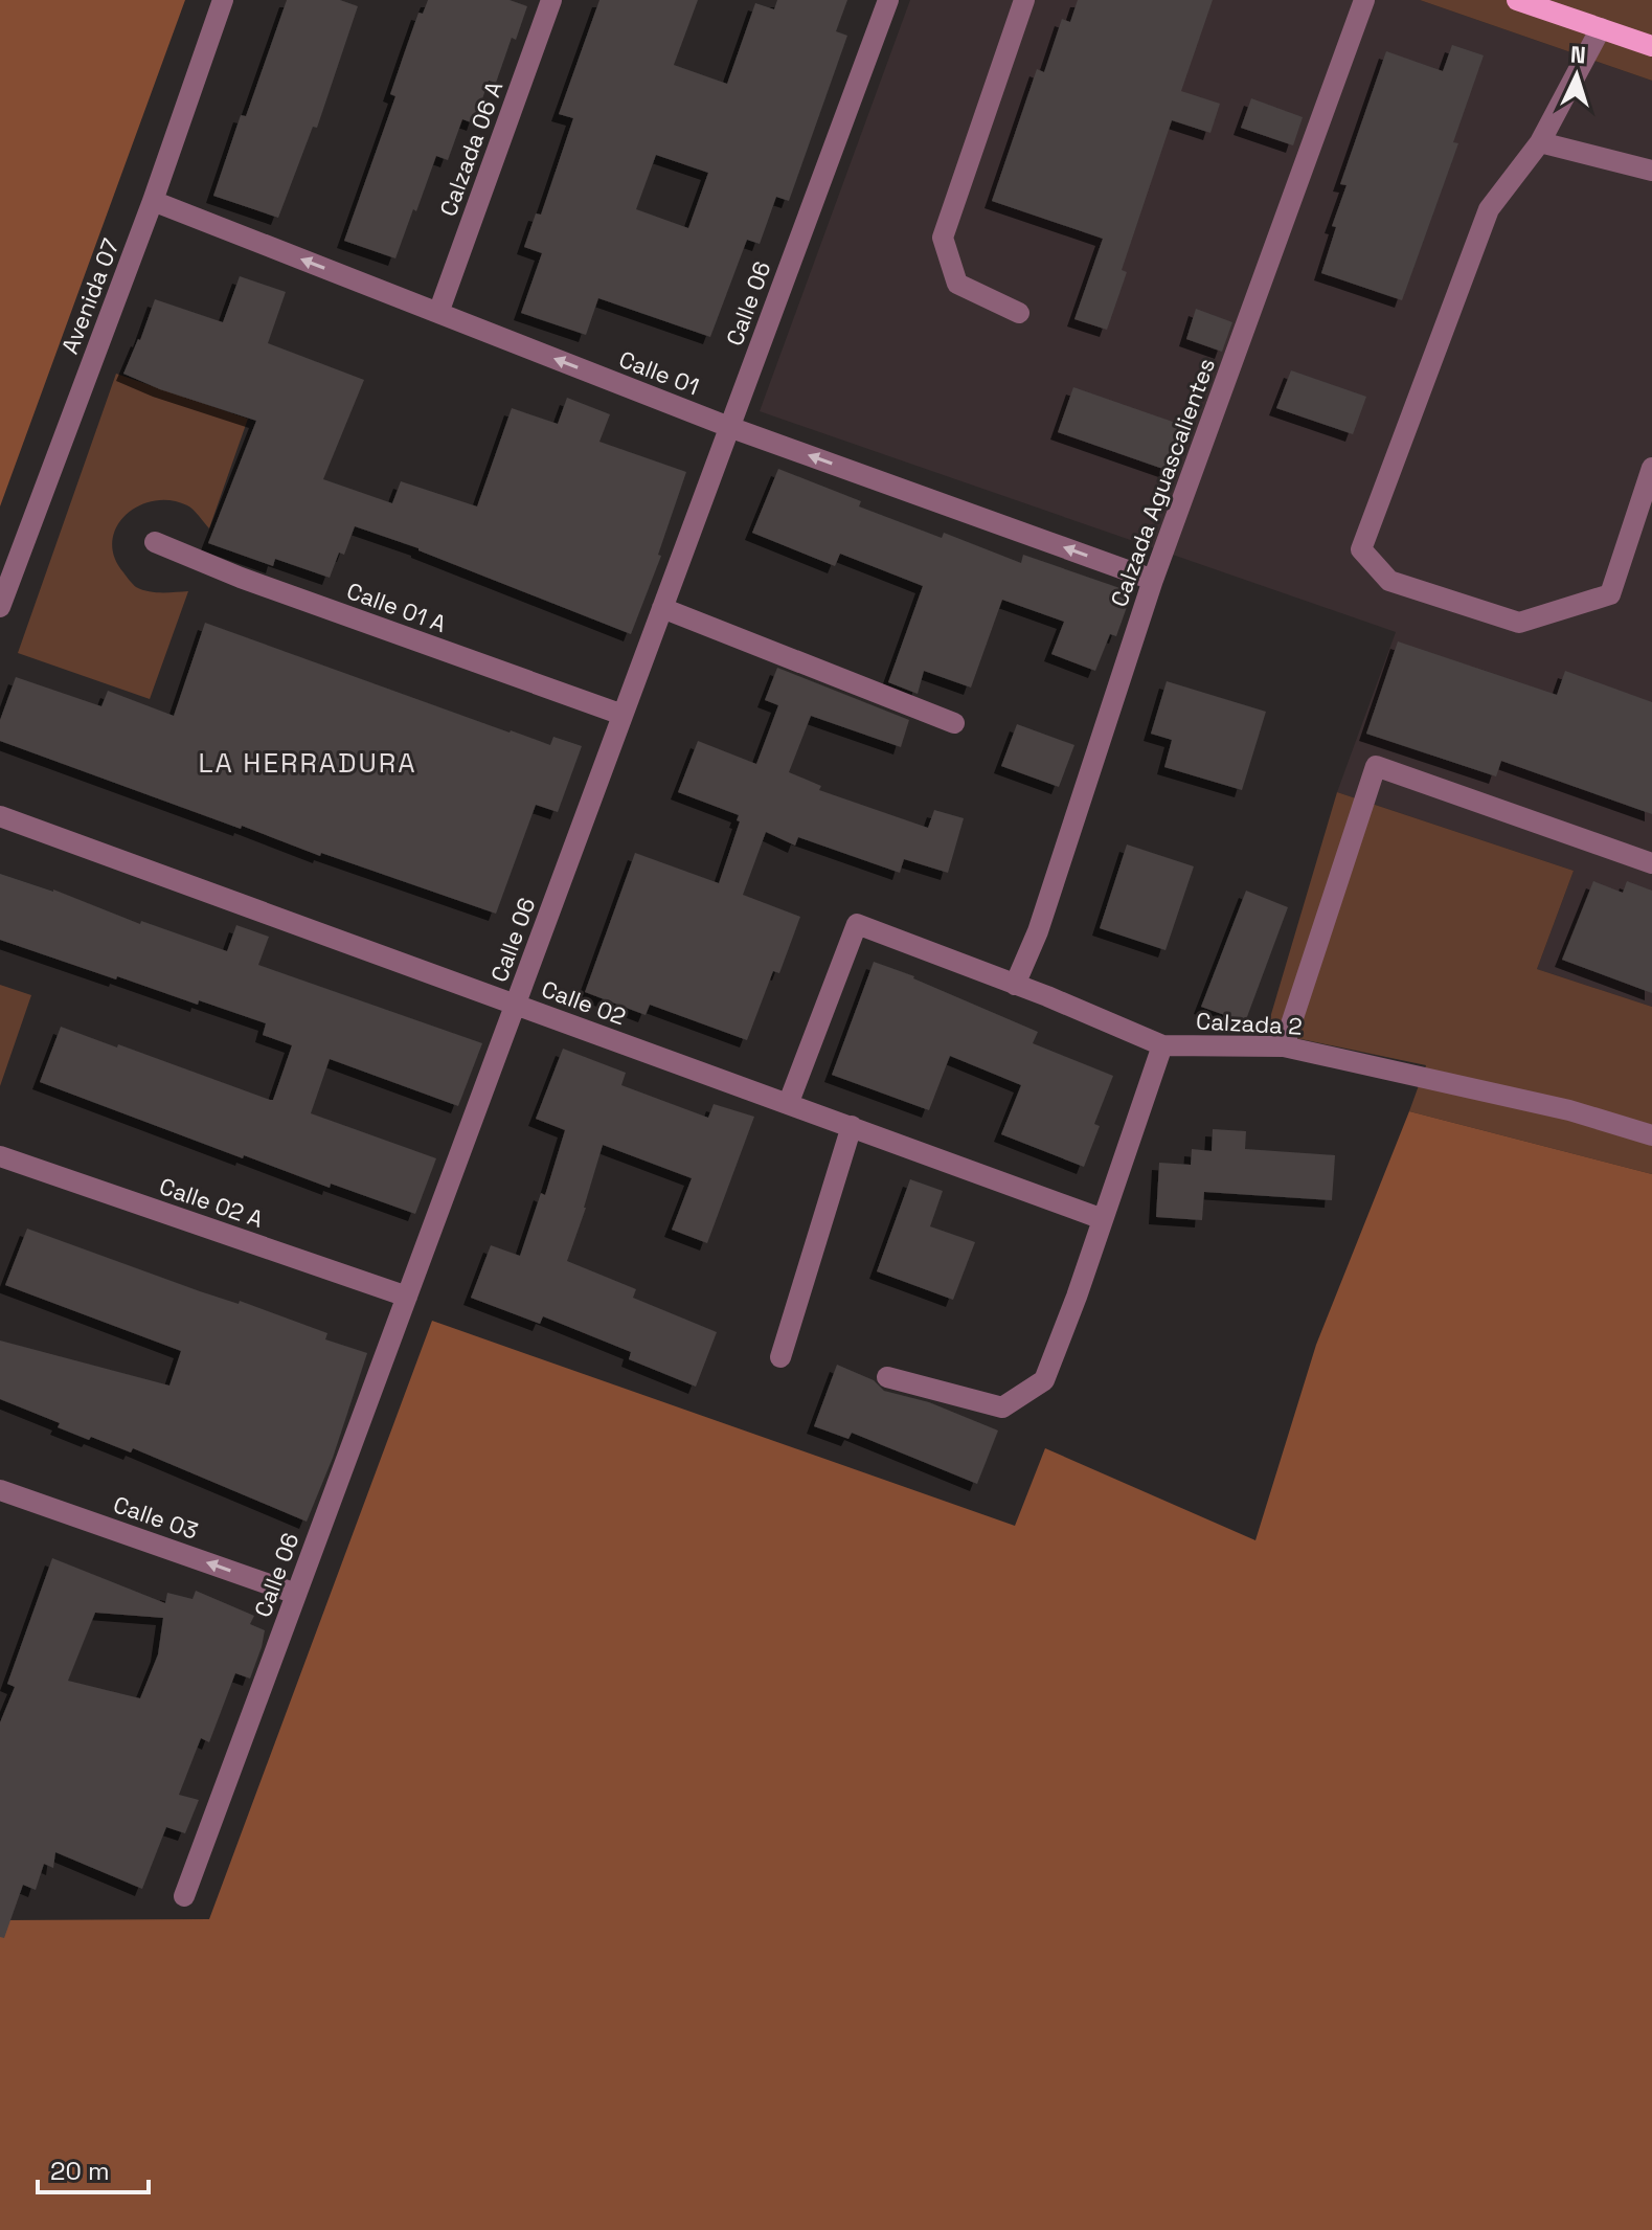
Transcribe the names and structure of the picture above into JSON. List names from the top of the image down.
{
  "streets": {
    "street": [
      "Calzada 06 A",
      "Avenida 07",
      "Calle 06",
      "Calle 01",
      "Calzada Aguascalientes",
      "Calle 01 A",
      "Calle 02",
      "Calzada 2",
      "Calle 02 A",
      "Calle 03"
    ]
  },
  "crossings": [
    ["Calzada 06 A", "Calle 01"],
    ["Avenida 07", "Calle 01"],
    ["Calle 06", "Calle 01"],
    ["Calle 06", "Calle 01 A"],
    ["Calle 06", "Calle 02"],
    ["Calle 06", "Calle 02 A"],
    ["Calle 06", "Calle 03"],
    ["Calle 01", "Calzada Aguascalientes"],
    ["Calzada Aguascalientes", "Calzada 2"],
    ["Calle 02", "Calzada 2"]
  ],
  "one_way": ["Calle 01", "Calle 03"],
  "districts": ["LA HERRADURA"],
  "scale_bar": "20 m",
  "north": "top"
}
